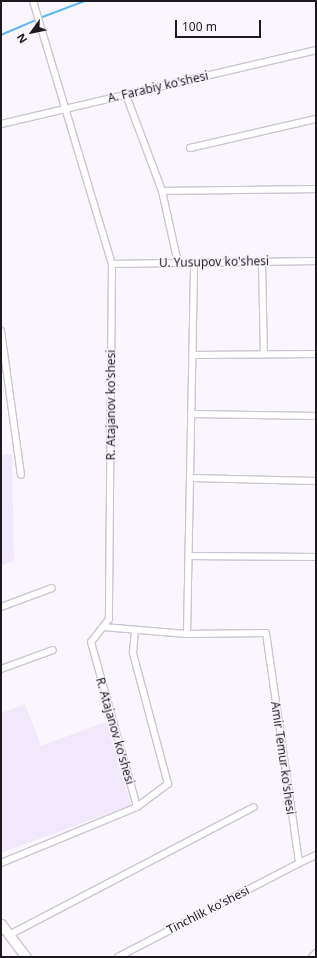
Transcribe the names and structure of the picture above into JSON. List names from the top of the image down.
{
  "streets": {
    "street": [
      "A. Farabiy ko'shesi",
      "U. Yusupov ko'shesi",
      "R. Atajanov ko'shesi",
      "Amir Temur ko'shesi",
      "Tinchlik ko'shesi"
    ]
  },
  "crossings": [
    ["A. Farabiy ko'shesi", "R. Atajanov ko'shesi"],
    ["U. Yusupov ko'shesi", "R. Atajanov ko'shesi"],
    ["Amir Temur ko'shesi", "Tinchlik ko'shesi"]
  ],
  "scale_bar": "100 m",
  "north": "bottom left"
}
